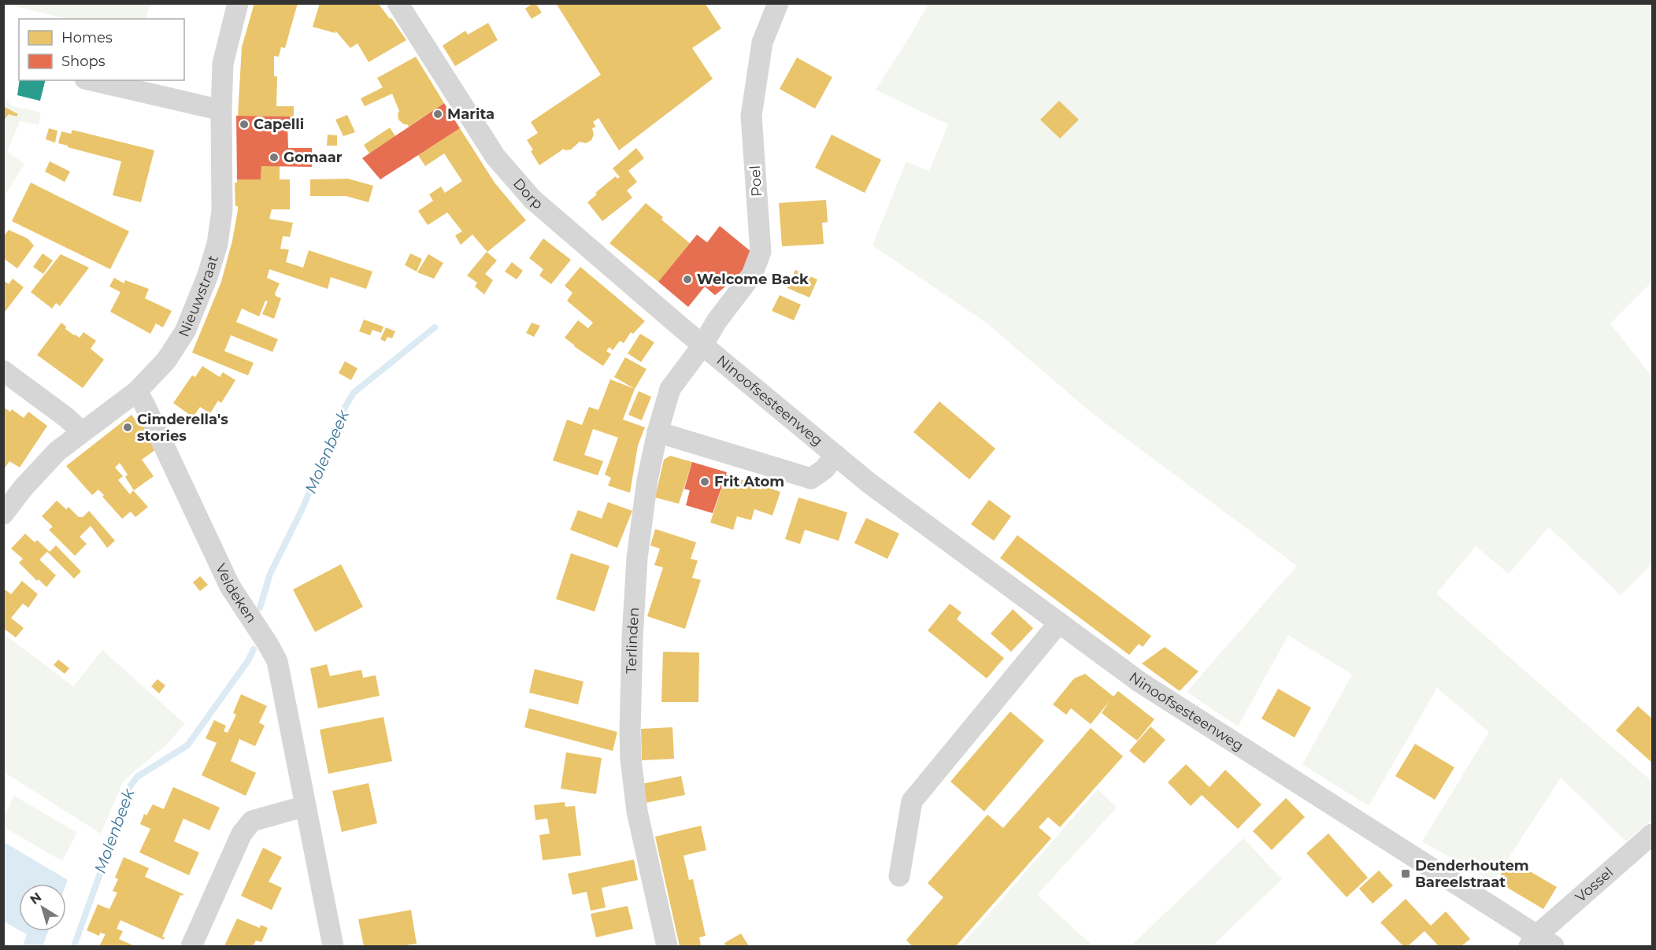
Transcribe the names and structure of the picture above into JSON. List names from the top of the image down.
{
  "streets": {
    "street": [
      "Poel",
      "Dorp",
      "Nieuwstraat",
      "Ninoofsesteenweg",
      "Veldeken",
      "Terlinden",
      "Vossel"
    ]
  },
  "crossings": [
    ["Poel", "Dorp"],
    ["Poel", "Ninoofsesteenweg"],
    ["Poel", "Terlinden"],
    ["Dorp", "Ninoofsesteenweg"],
    ["Dorp", "Terlinden"],
    ["Nieuwstraat", "Veldeken"],
    ["Ninoofsesteenweg", "Terlinden"],
    ["Ninoofsesteenweg", "Vossel"]
  ],
  "water": ["Molenbeek"],
  "places": {
    "other": [
      "Marita",
      "Capelli",
      "Gomaar",
      "Welcome Back",
      "Cimderella's stories",
      "Frit Atom"
    ],
    "transit": ["Denderhoutem Bareelstraat"]
  },
  "legend": ["Homes", "Shops"],
  "north": "top left"
}
